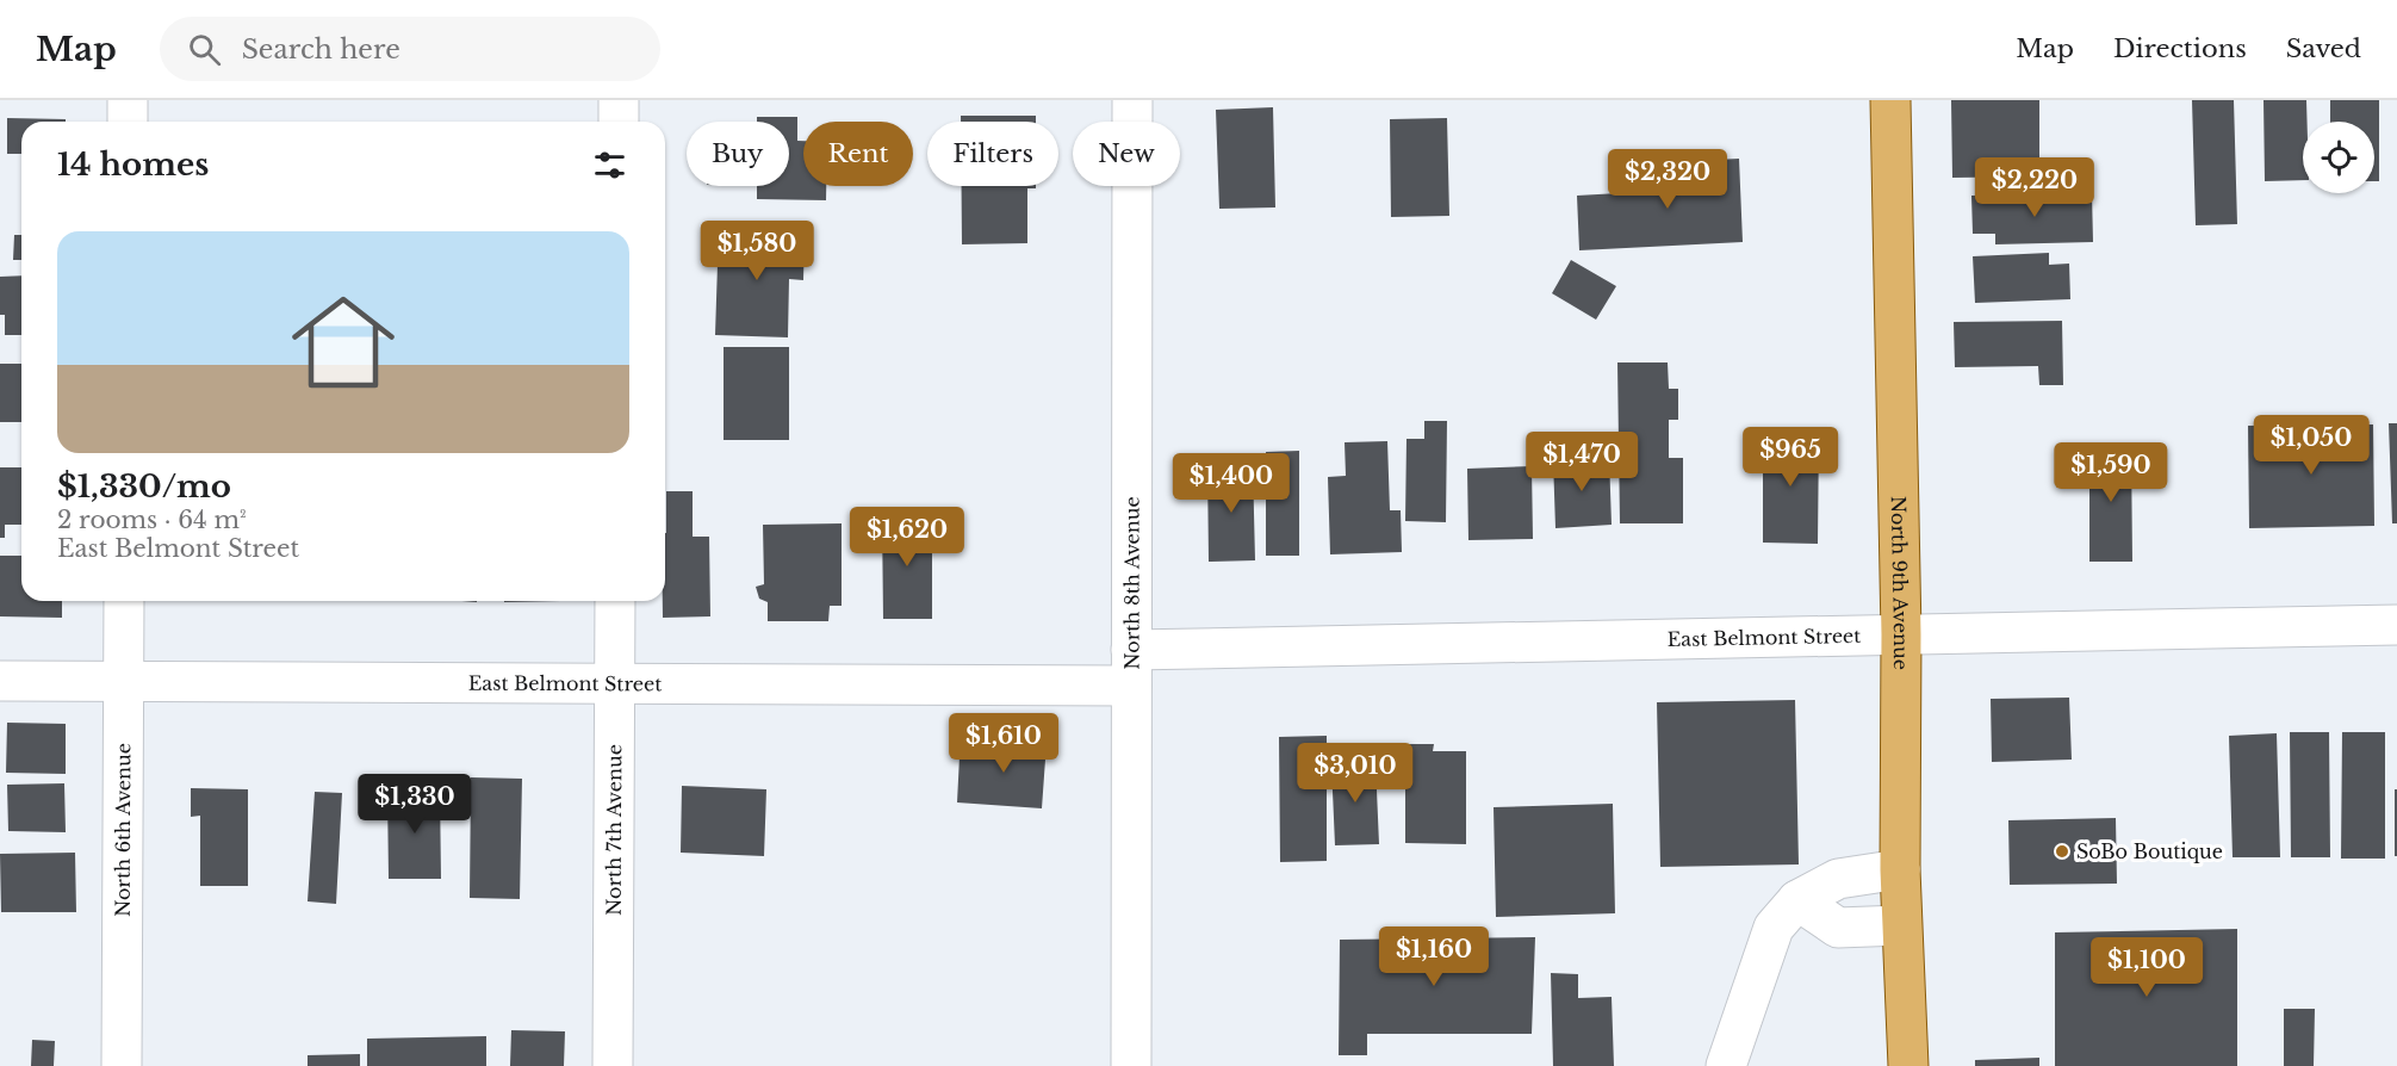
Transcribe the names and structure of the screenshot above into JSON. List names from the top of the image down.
{
  "streets": {
    "main road": ["North 9th Avenue"],
    "street": [
      "North 8th Avenue",
      "East Belmont Street",
      "North 6th Avenue",
      "North 7th Avenue"
    ]
  },
  "crossings": [
    ["North 8th Avenue", "East Belmont Street"],
    ["North 9th Avenue", "East Belmont Street"],
    ["East Belmont Street", "North 6th Avenue"],
    ["East Belmont Street", "North 7th Avenue"]
  ],
  "places": ["SoBo Boutique"],
  "page": {
    "header": "Map",
    "search": "Search here",
    "nav": ["Map", "Directions", "Saved"],
    "chip": [
      "Buy",
      "Rent",
      "Filters",
      "New"
    ],
    "heading": "14 homes",
    "price": [
      "$2,320",
      "$2,220",
      "$1,580",
      "$1,050",
      "$965",
      "$1,470",
      "$1,590",
      "$1,400",
      "$1,620",
      "$1,610",
      "$3,010",
      "$1,330",
      "$1,160",
      "$1,100"
    ],
    "list": [
      {
        "name": "$1,330/mo",
        "note": "2 rooms · 64 m² · East Belmont Street"
      }
    ]
  }
}
